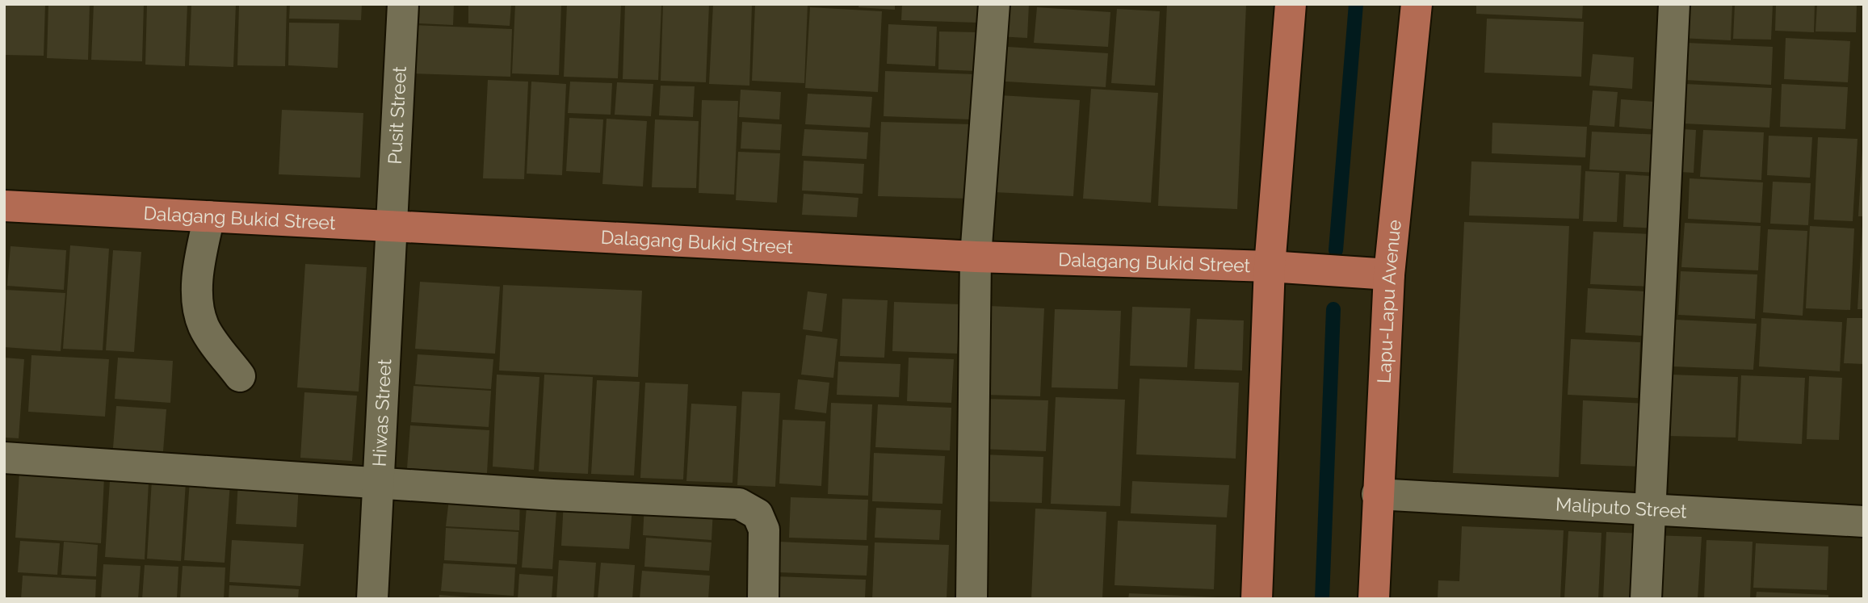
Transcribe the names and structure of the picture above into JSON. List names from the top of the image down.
{
  "streets": {
    "main road": ["Dalagang Bukid Street", "Lapu-Lapu Avenue"],
    "street": ["Pusit Street", "Hiwas Street", "Maliputo Street"]
  },
  "crossings": [
    ["Pusit Street", "Dalagang Bukid Street"],
    ["Pusit Street", "Hiwas Street"],
    ["Dalagang Bukid Street", "Lapu-Lapu Avenue"],
    ["Dalagang Bukid Street", "Hiwas Street"],
    ["Lapu-Lapu Avenue", "Maliputo Street"]
  ]
}
